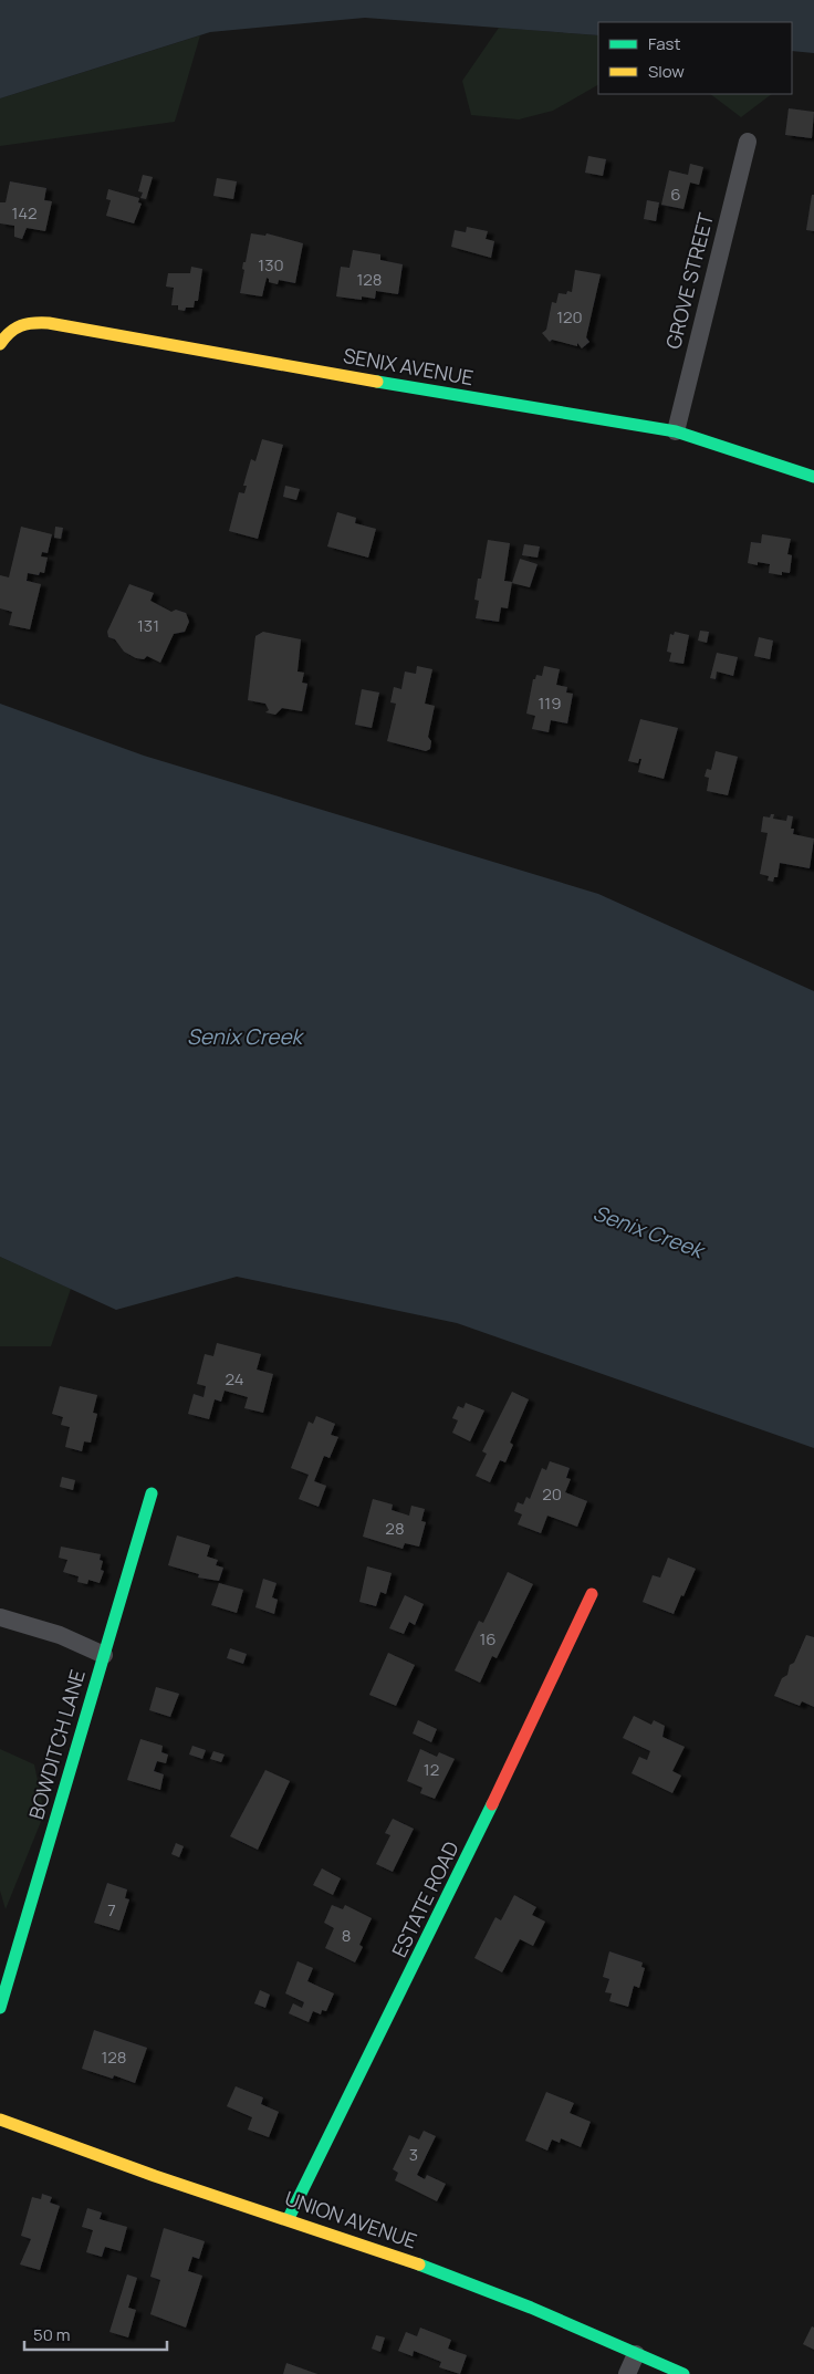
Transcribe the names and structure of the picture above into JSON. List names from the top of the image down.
{
  "streets": {
    "street": [
      "GROVE STREET",
      "SENIX AVENUE",
      "BOWDITCH LANE",
      "ESTATE ROAD",
      "UNION AVENUE"
    ]
  },
  "crossings": [
    ["GROVE STREET", "SENIX AVENUE"],
    ["ESTATE ROAD", "UNION AVENUE"]
  ],
  "water": ["Senix Creek"],
  "house_numbers": [
    "6",
    "142",
    "130",
    "128",
    "120",
    "131",
    "119",
    "24",
    "20",
    "28",
    "16",
    "12",
    "7",
    "8",
    "128",
    "3"
  ],
  "legend": ["Fast", "Slow"],
  "scale_bar": "50 m"
}
